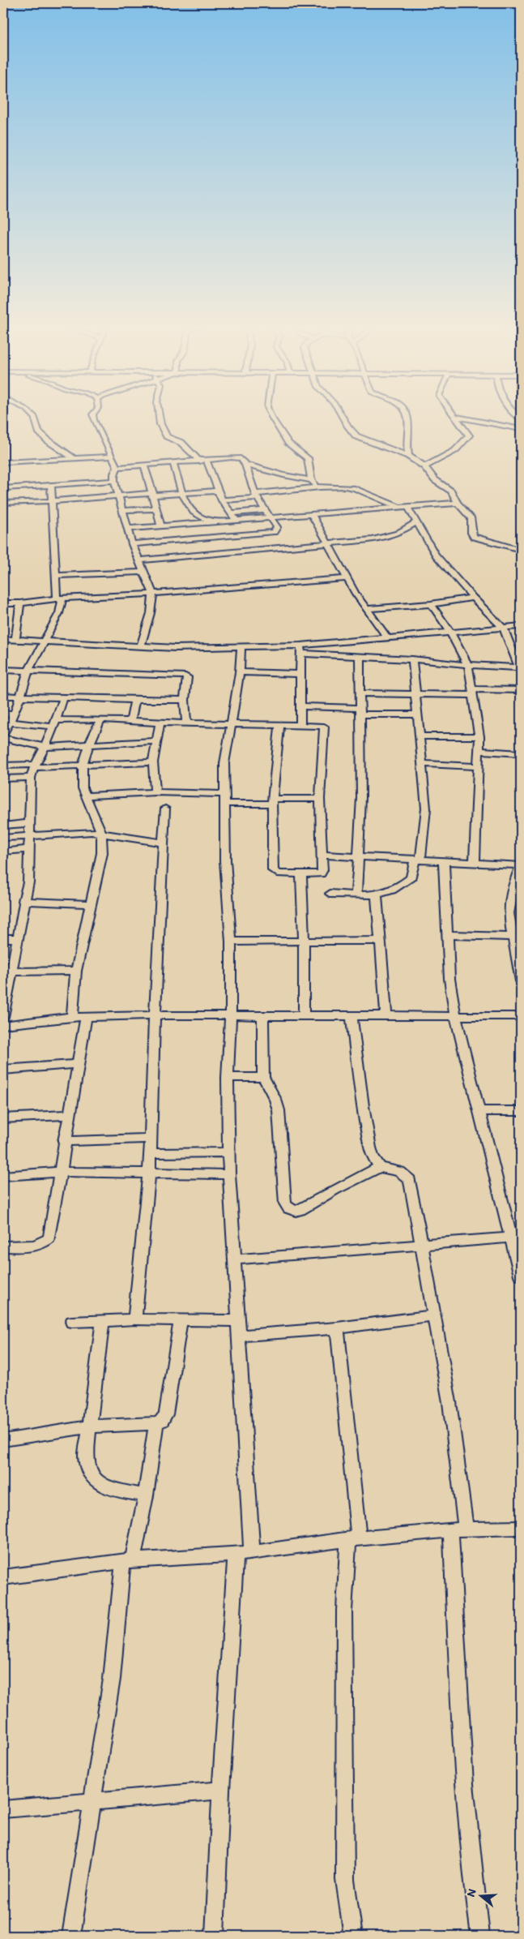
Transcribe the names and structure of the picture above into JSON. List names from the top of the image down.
{
  "north": "left"
}
